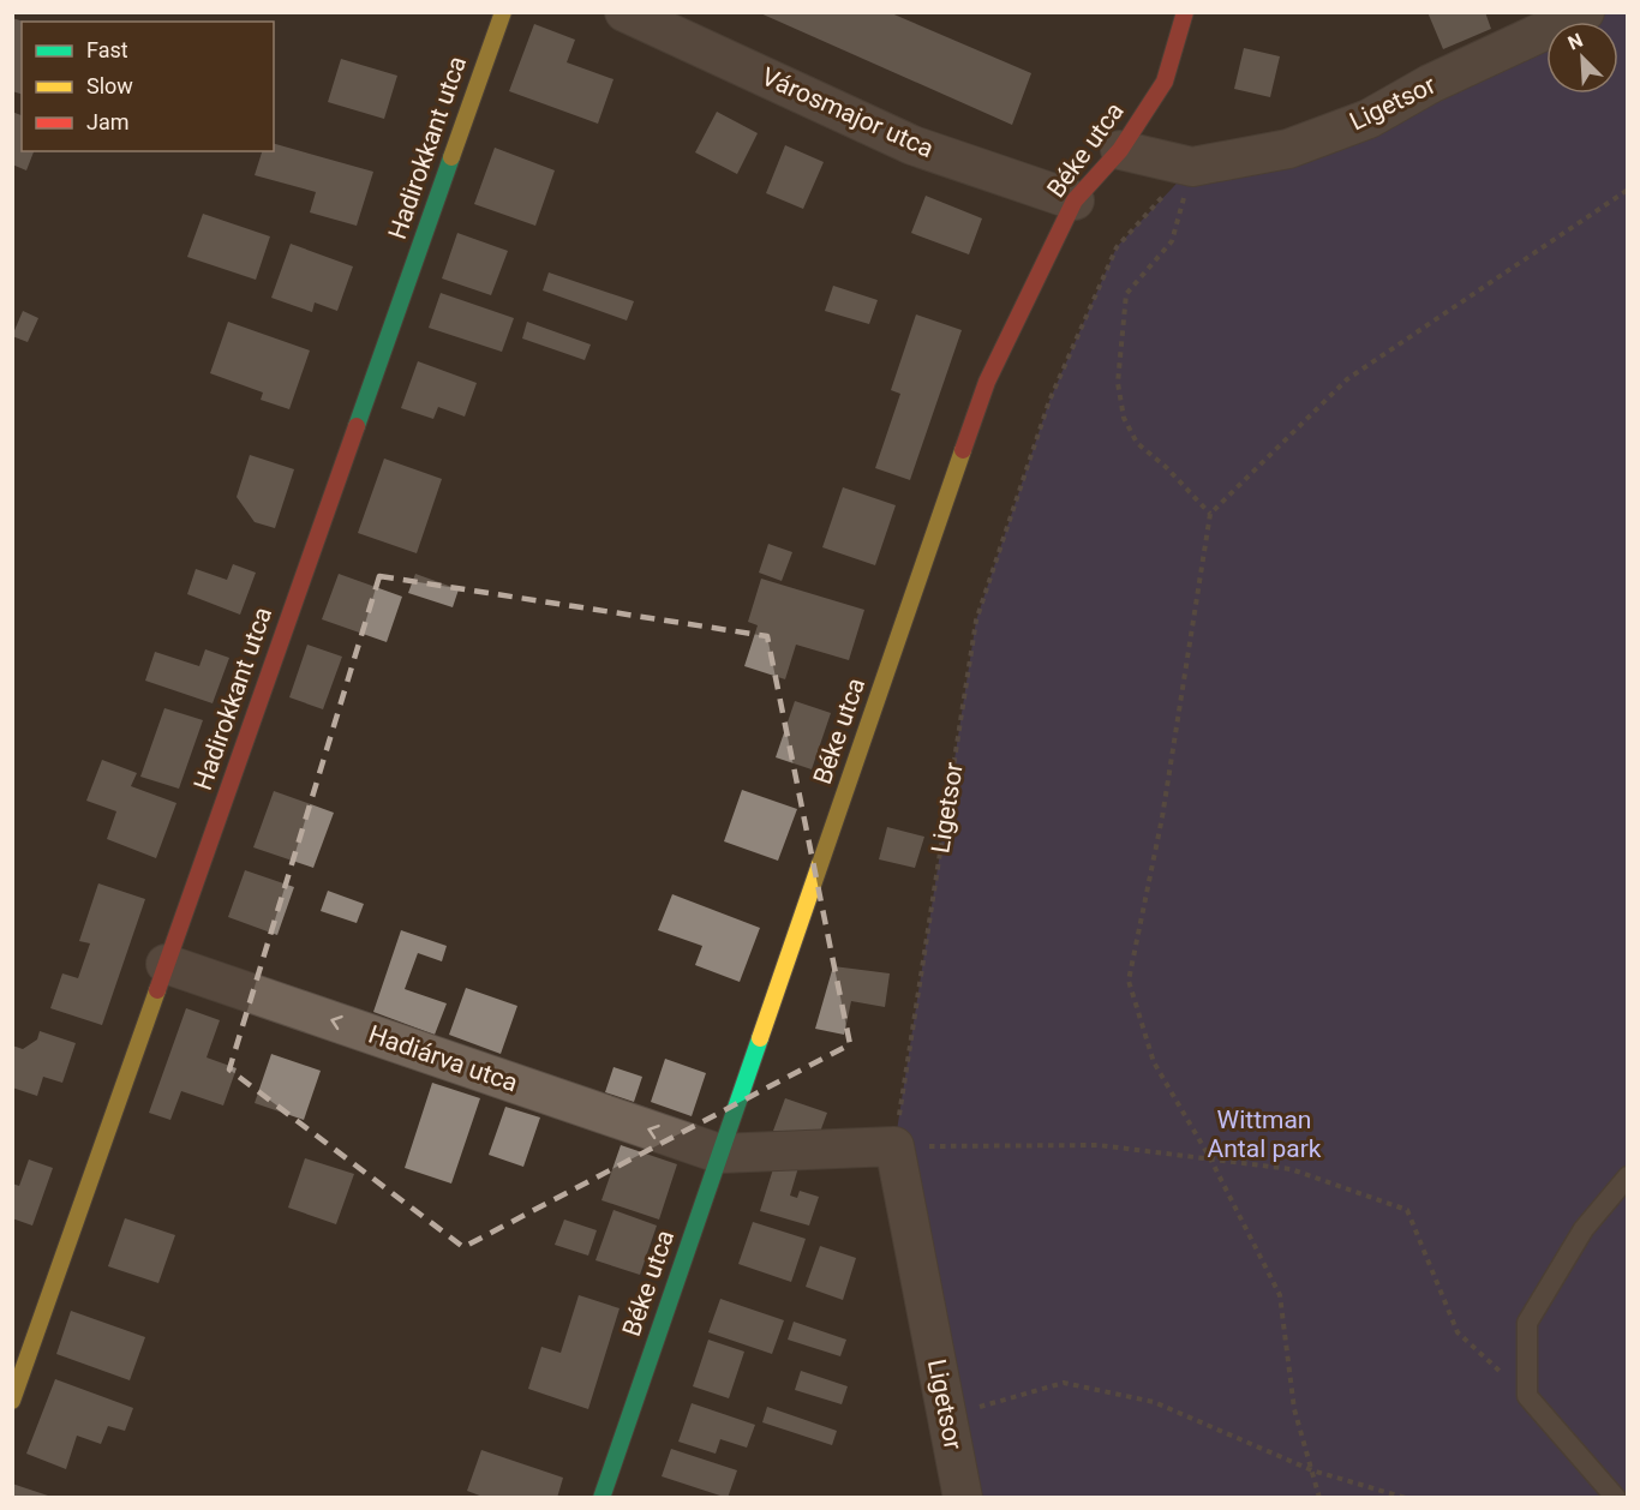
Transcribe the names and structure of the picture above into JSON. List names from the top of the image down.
{
  "streets": {
    "street": [
      "Ligetsor",
      "Városmajor utca",
      "Hadirokkant utca",
      "Béke utca",
      "Hadiárva utca"
    ]
  },
  "crossings": [
    ["Ligetsor", "Béke utca"],
    ["Városmajor utca", "Béke utca"],
    ["Hadirokkant utca", "Hadiárva utca"],
    ["Béke utca", "Hadiárva utca"]
  ],
  "one_way": ["Hadiárva utca"],
  "parks": ["Wittman Antal park"],
  "legend": ["Fast", "Slow", "Jam"],
  "north": "top left"
}
